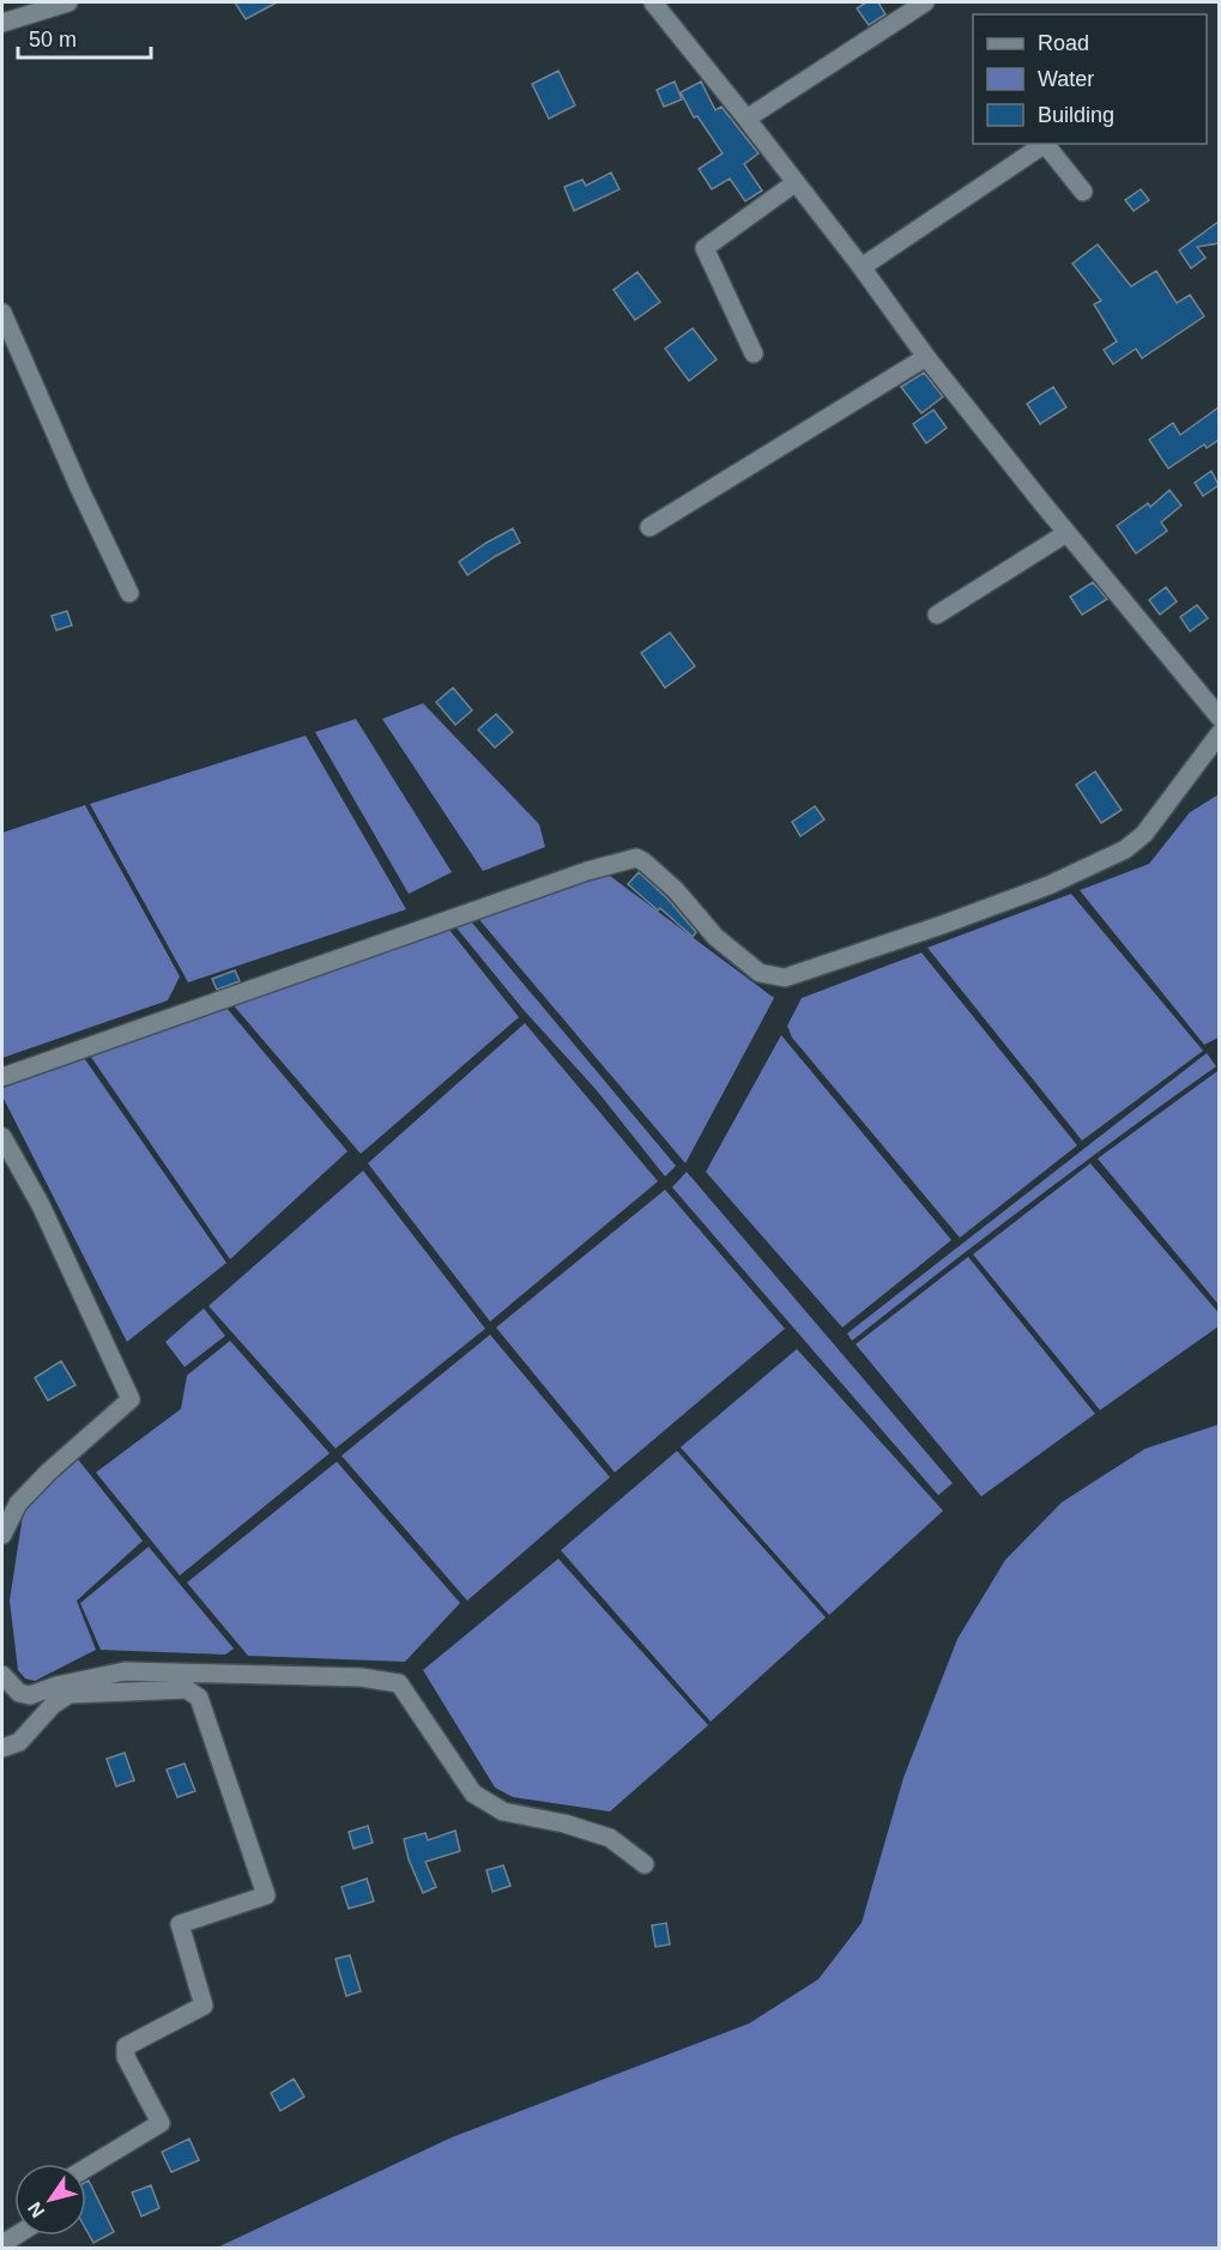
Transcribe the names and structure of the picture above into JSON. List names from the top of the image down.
{
  "legend": ["Road", "Water", "Building"],
  "scale_bar": "50 m",
  "north": "bottom left"
}
